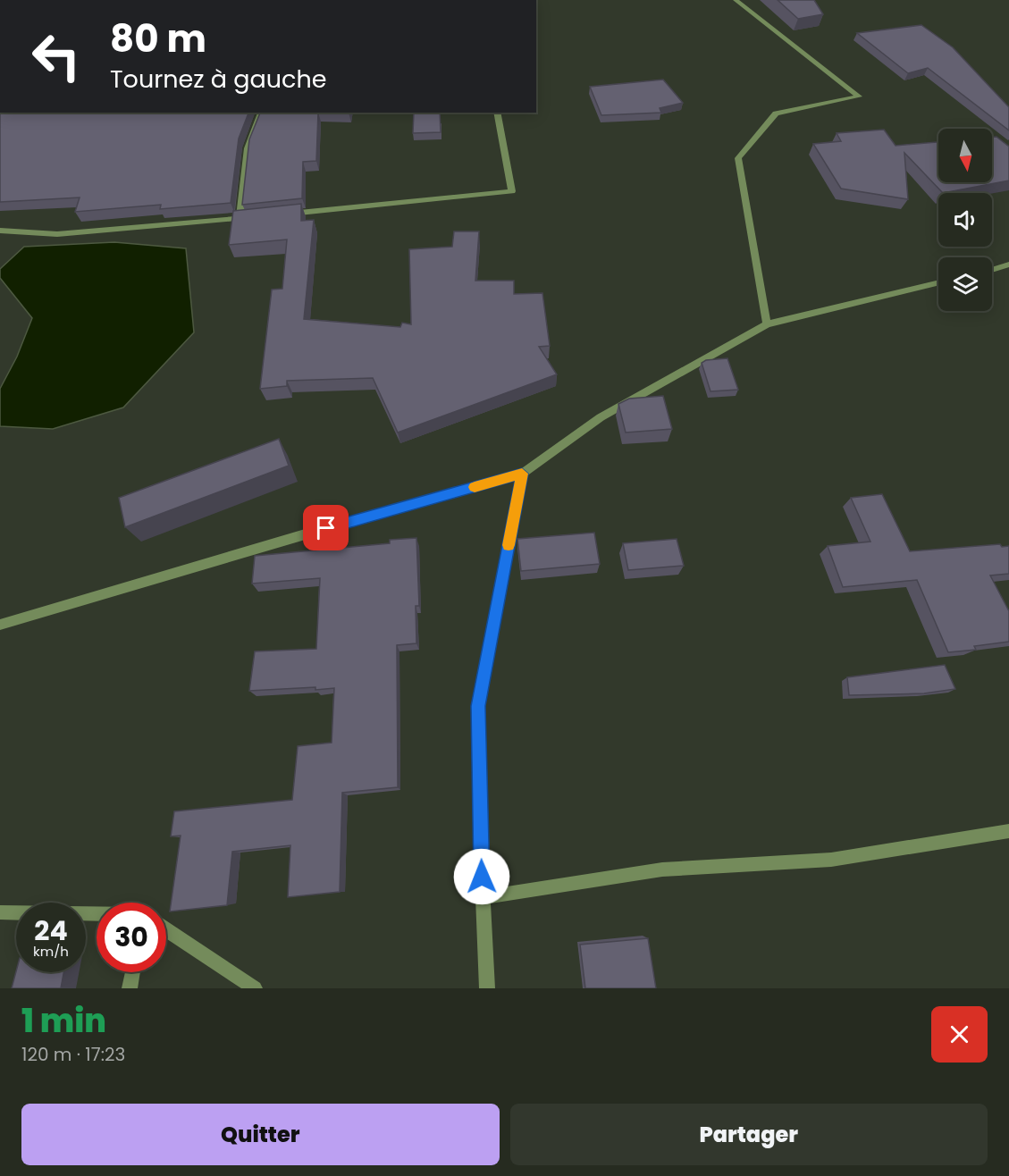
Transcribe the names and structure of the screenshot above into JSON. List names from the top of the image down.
{
  "north": "bottom",
  "page": {
    "turn": ["80 m", "Tournez à gauche"],
    "speed": "24 km/h",
    "limit": "30",
    "heading": ["1 min", "120 m · 17:23"],
    "buttons": ["Quitter", "Partager"]
  }
}
